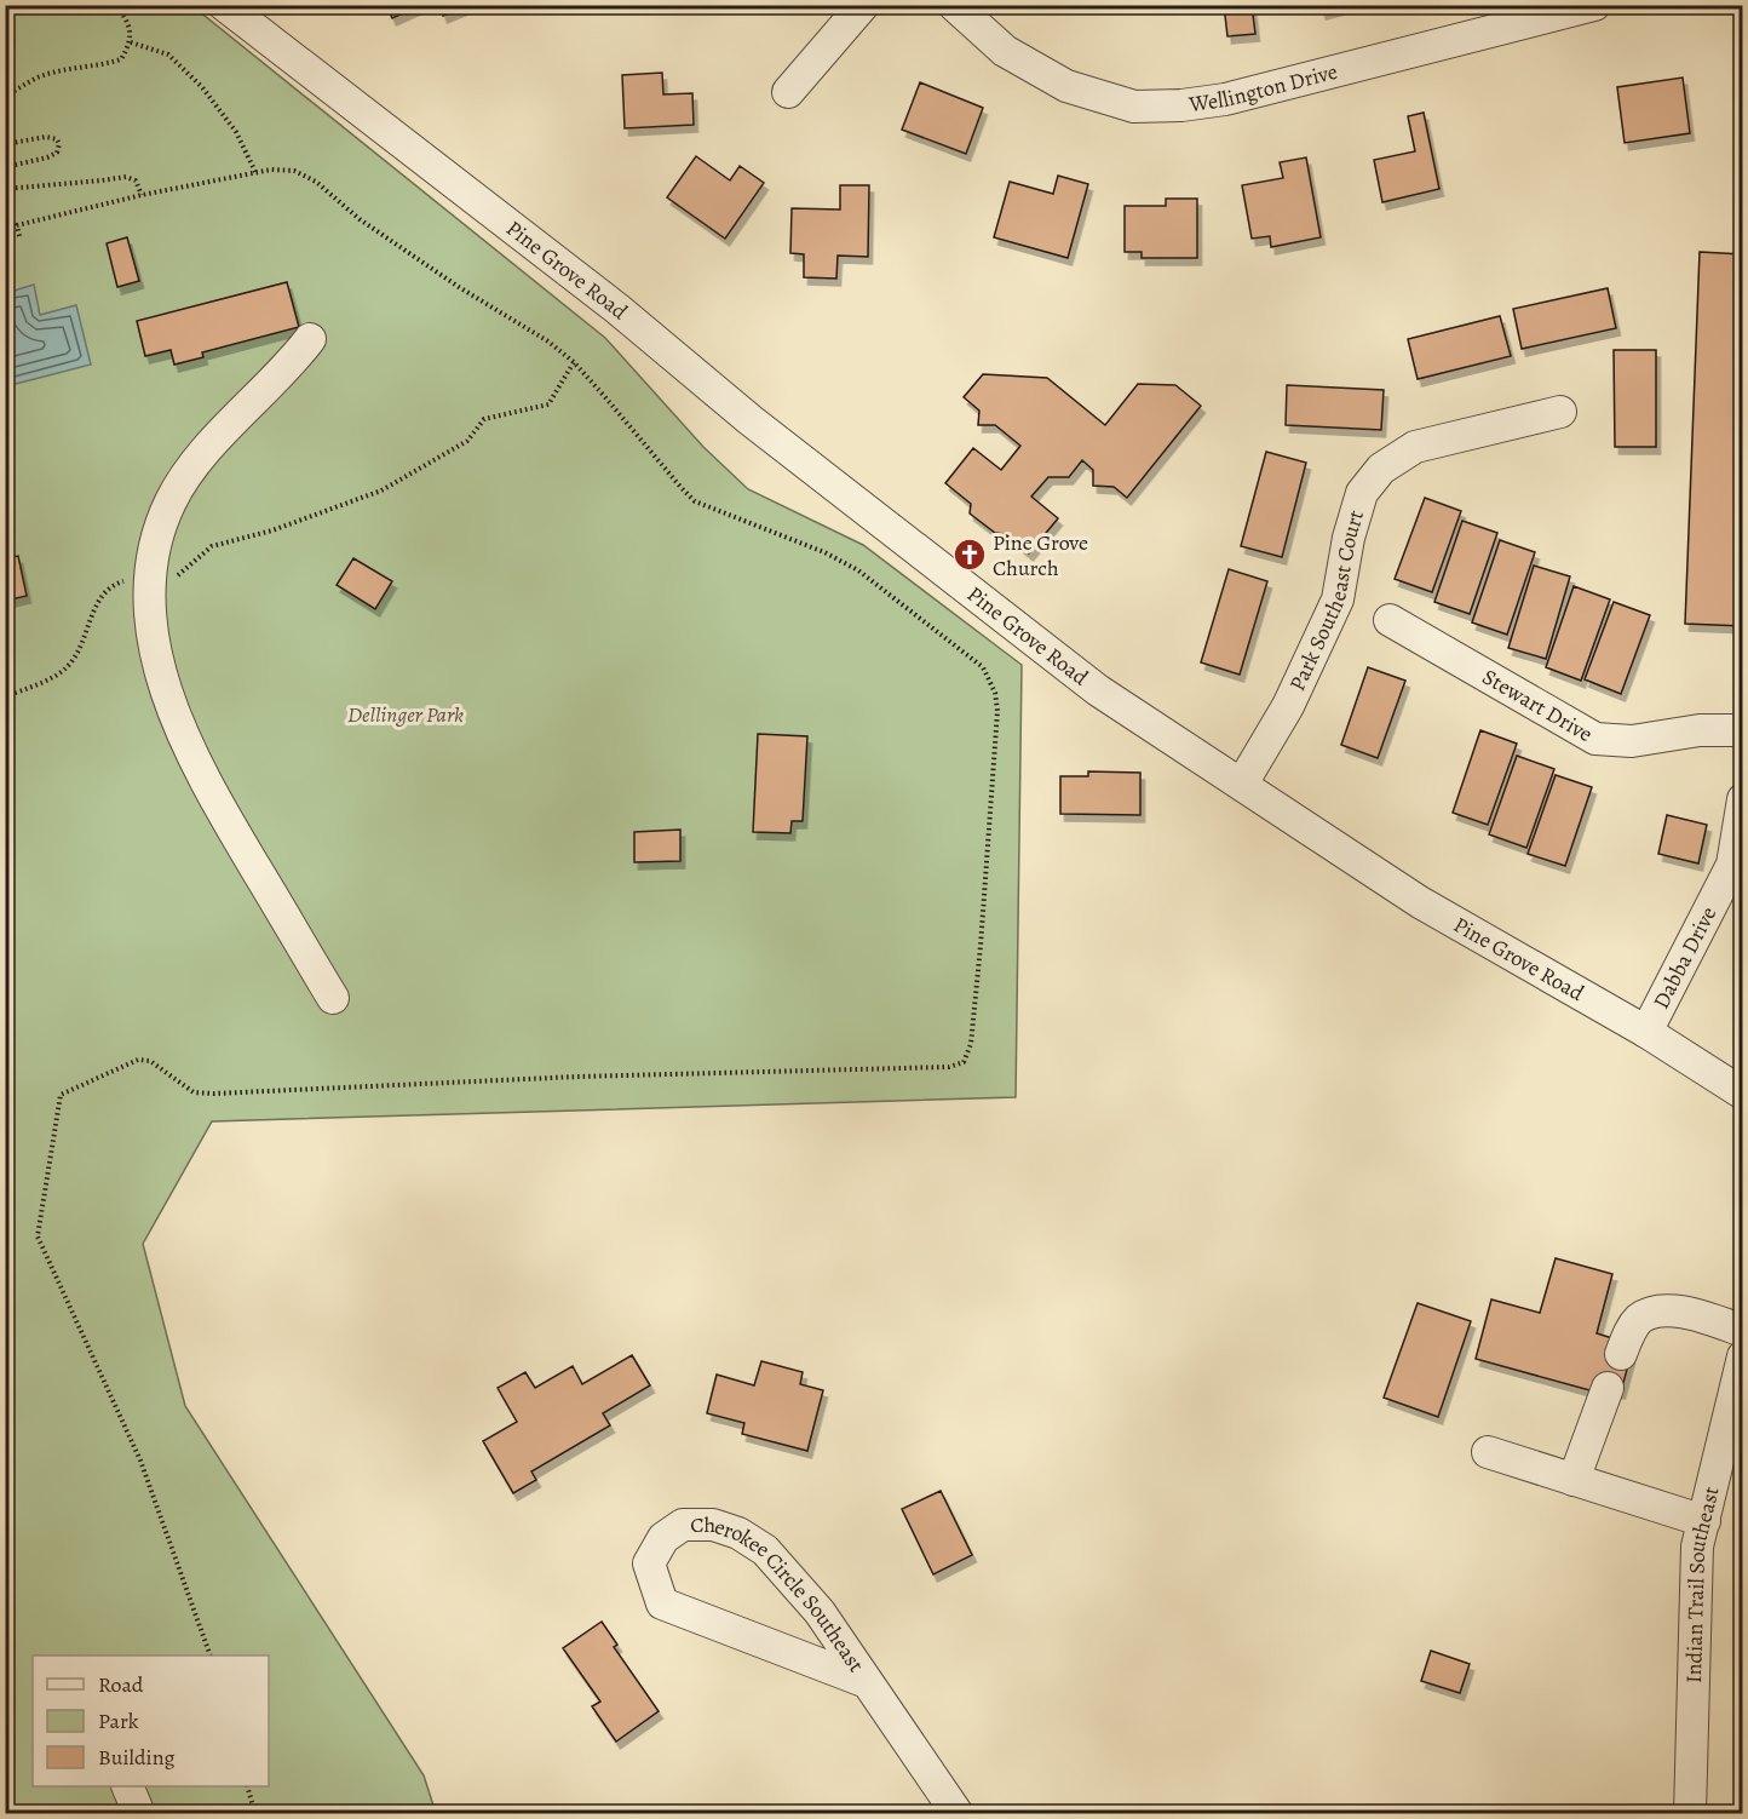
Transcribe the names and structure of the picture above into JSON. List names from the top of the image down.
{
  "streets": {
    "street": [
      "Wellington Drive",
      "Pine Grove Road",
      "Park Southeast Court",
      "Stewart Drive",
      "Dabba Drive",
      "Indian Trail Southeast",
      "Cherokee Circle Southeast"
    ]
  },
  "crossings": [
    ["Pine Grove Road", "Park Southeast Court"],
    ["Pine Grove Road", "Dabba Drive"]
  ],
  "parks": ["Dellinger Park"],
  "places": {
    "church": ["Pine Grove Church"]
  },
  "legend": ["Road", "Park", "Building"]
}
